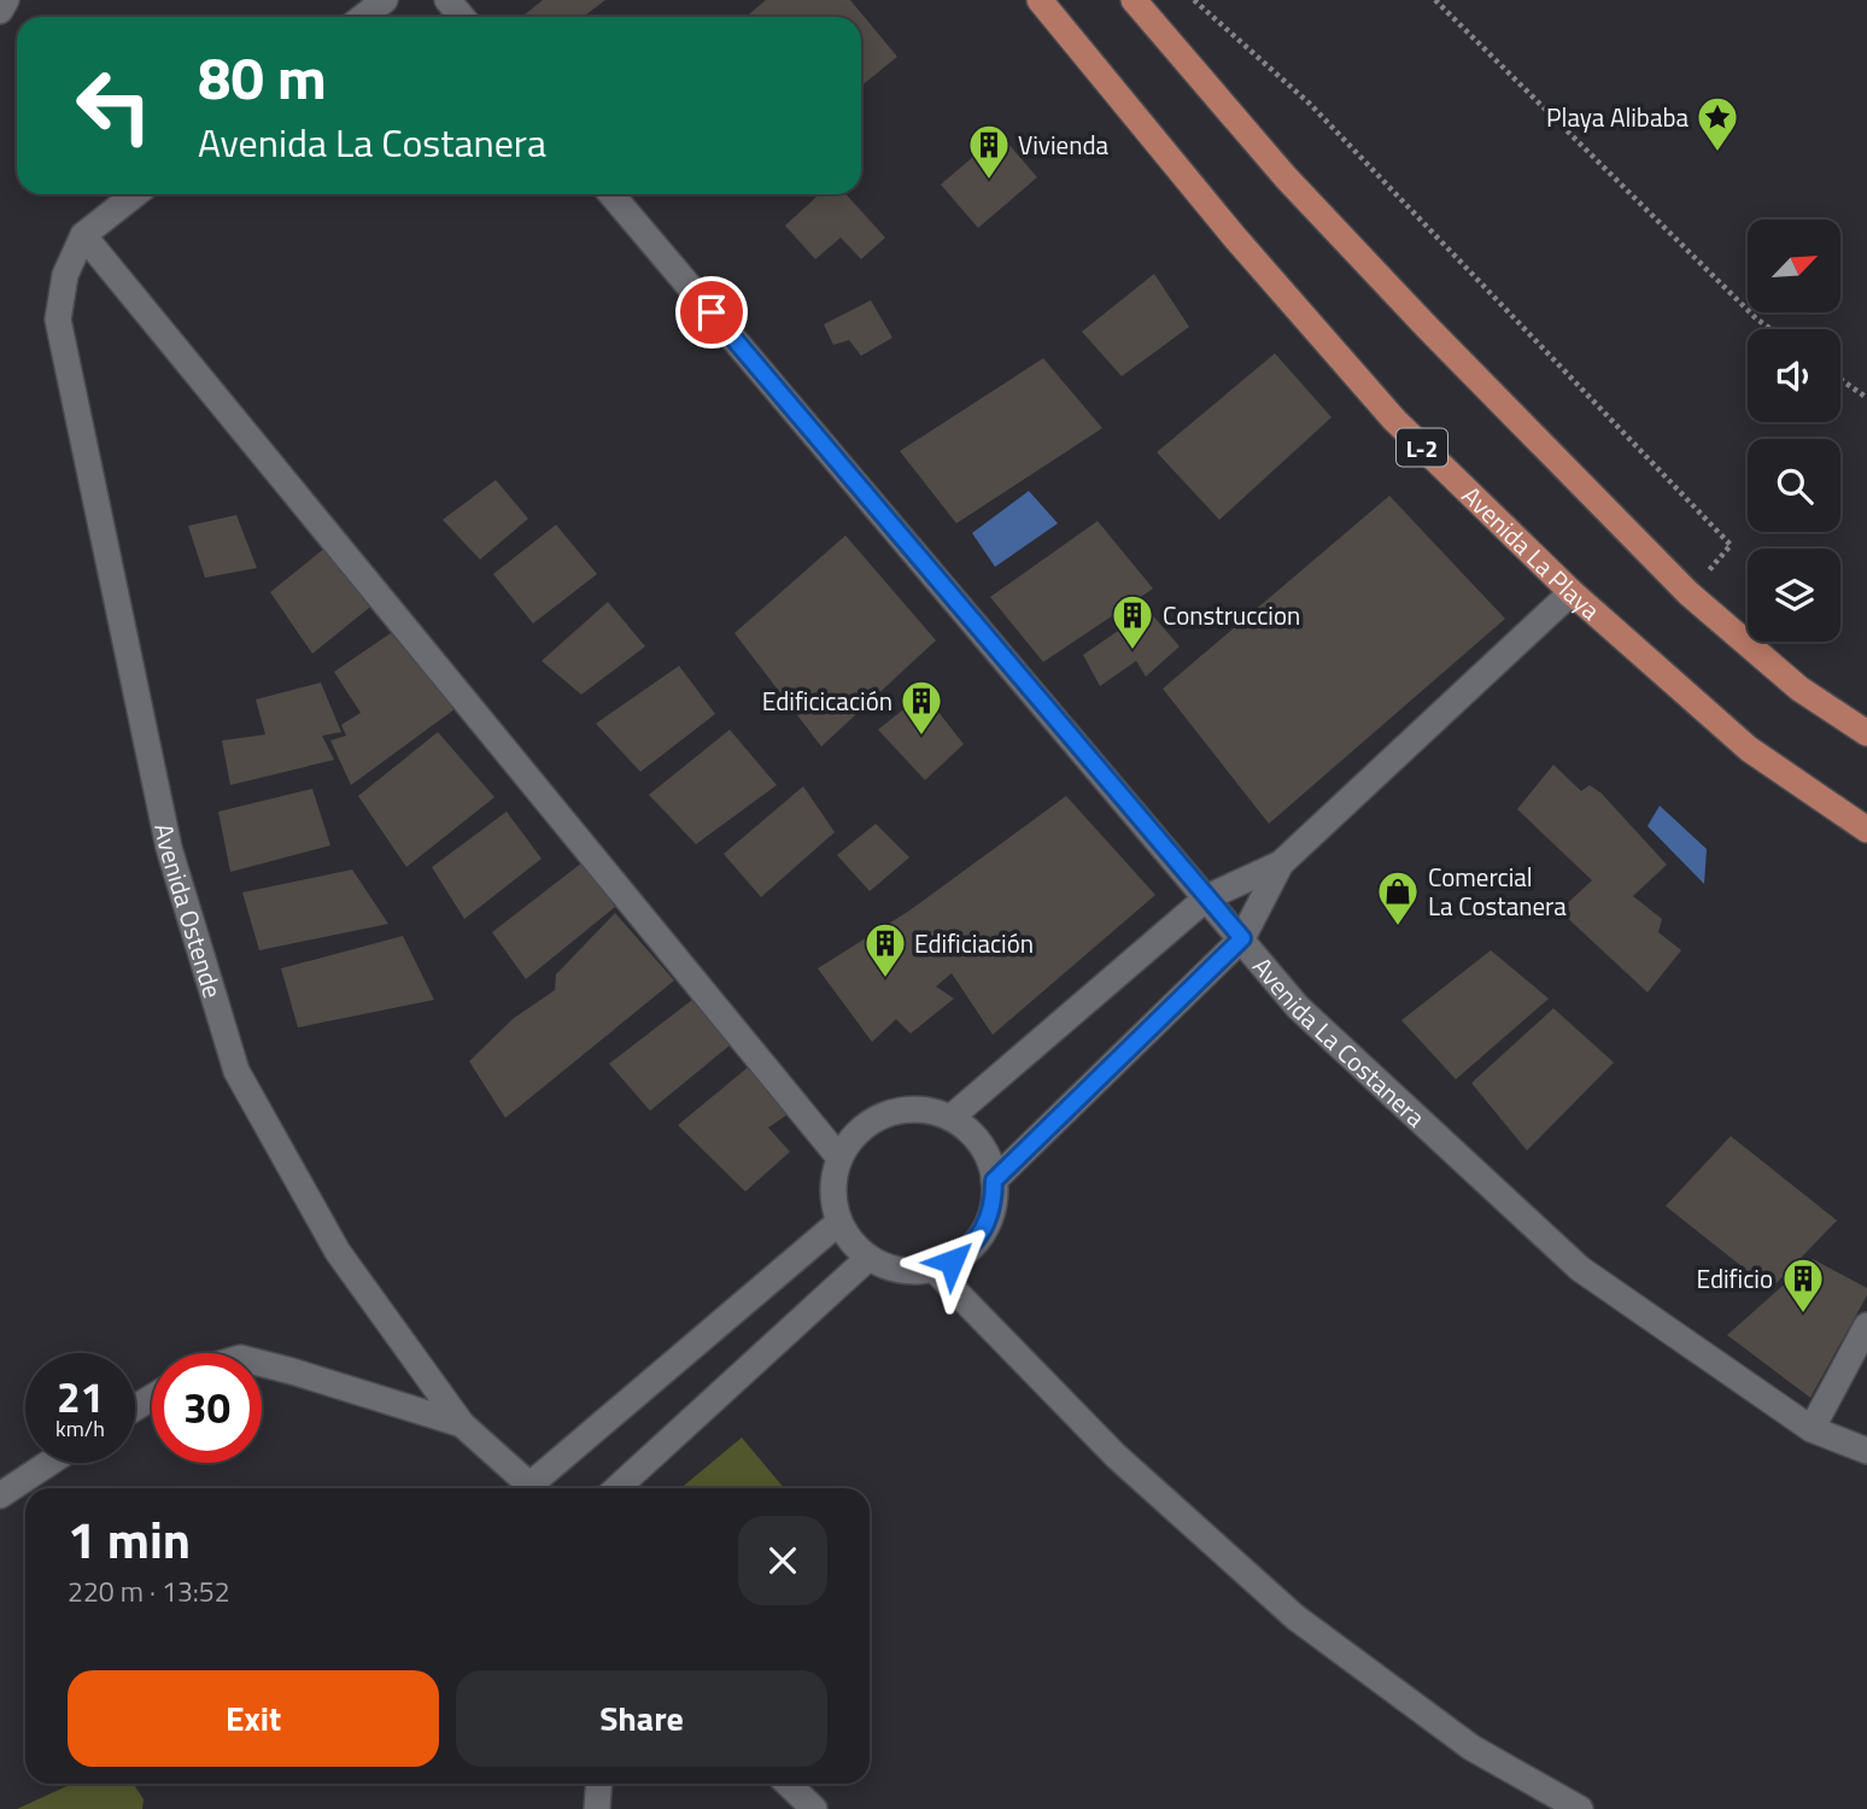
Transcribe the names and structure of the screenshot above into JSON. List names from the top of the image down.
{
  "streets": {
    "main road": ["L-2", "Avenida La Playa"],
    "street": ["Avenida Ostende", "Avenida La Costanera"]
  },
  "places": {
    "place": ["Playa Alibaba"],
    "building": [
      "Vivienda",
      "Construccion",
      "Edificicación",
      "Edificiación",
      "Edificio"
    ],
    "shop": ["Comercial La Costanera"]
  },
  "north": "top right",
  "page": {
    "turn": ["80 m", "Avenida La Costanera"],
    "speed": "21 km/h",
    "limit": "30",
    "heading": ["1 min", "220 m · 13:52"],
    "buttons": ["Exit", "Share"]
  }
}
